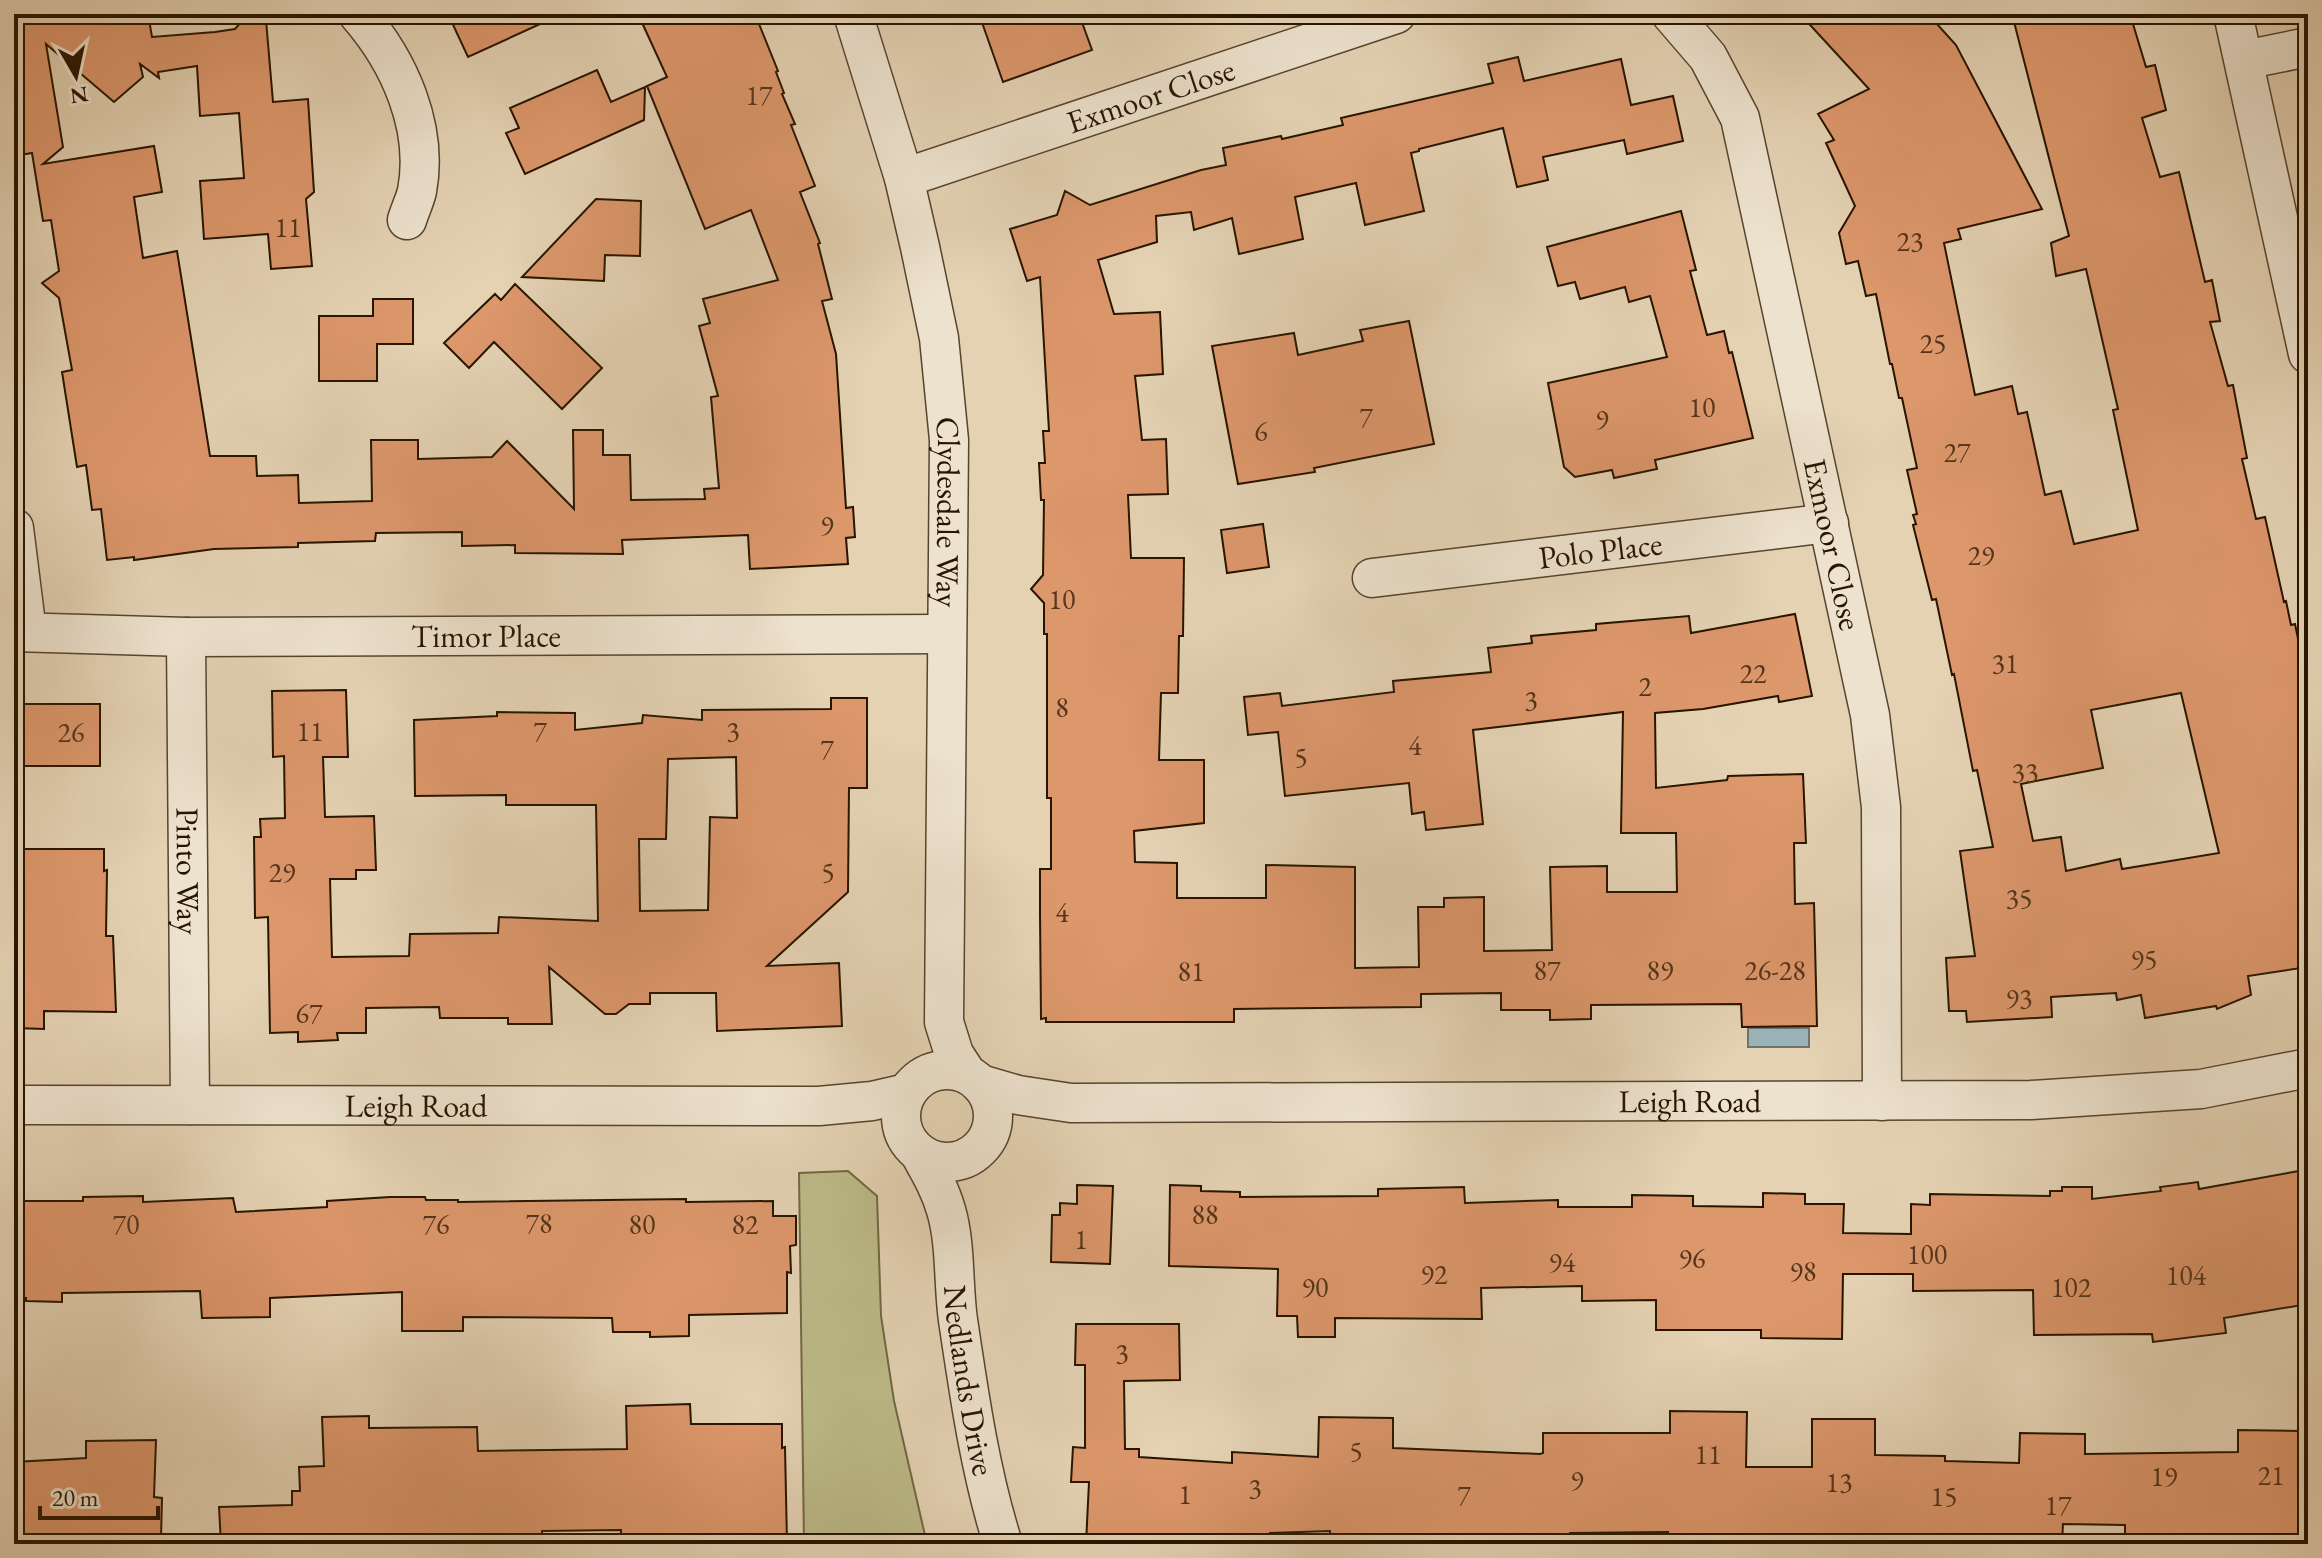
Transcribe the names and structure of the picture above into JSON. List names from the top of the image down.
{
  "streets": {
    "street": [
      "Exmoor Close",
      "Clydesdale Way",
      "Polo Place",
      "Timor Place",
      "Pinto Way",
      "Leigh Road",
      "Nedlands Drive"
    ]
  },
  "crossings": [
    ["Exmoor Close", "Clydesdale Way"],
    ["Exmoor Close", "Polo Place"],
    ["Exmoor Close", "Leigh Road"],
    ["Clydesdale Way", "Timor Place"],
    ["Clydesdale Way", "Leigh Road"],
    ["Clydesdale Way", "Nedlands Drive"],
    ["Timor Place", "Pinto Way"],
    ["Pinto Way", "Leigh Road"]
  ],
  "house_numbers": [
    "17",
    "11",
    "23",
    "25",
    "10",
    "7",
    "9",
    "6",
    "27",
    "9",
    "29",
    "10",
    "31",
    "22",
    "2",
    "3",
    "8",
    "11",
    "7",
    "3",
    "26",
    "4",
    "7",
    "5",
    "33",
    "29",
    "5",
    "35",
    "4",
    "95",
    "87",
    "89",
    "26-28",
    "81",
    "93",
    "67",
    "88",
    "78",
    "70",
    "76",
    "80",
    "82",
    "1",
    "100",
    "96",
    "94",
    "98",
    "92",
    "104",
    "90",
    "102",
    "3",
    "5",
    "11",
    "21",
    "19",
    "9",
    "13",
    "3",
    "1",
    "7",
    "15",
    "17"
  ],
  "scale_bar": "20 m",
  "north": "bottom"
}
